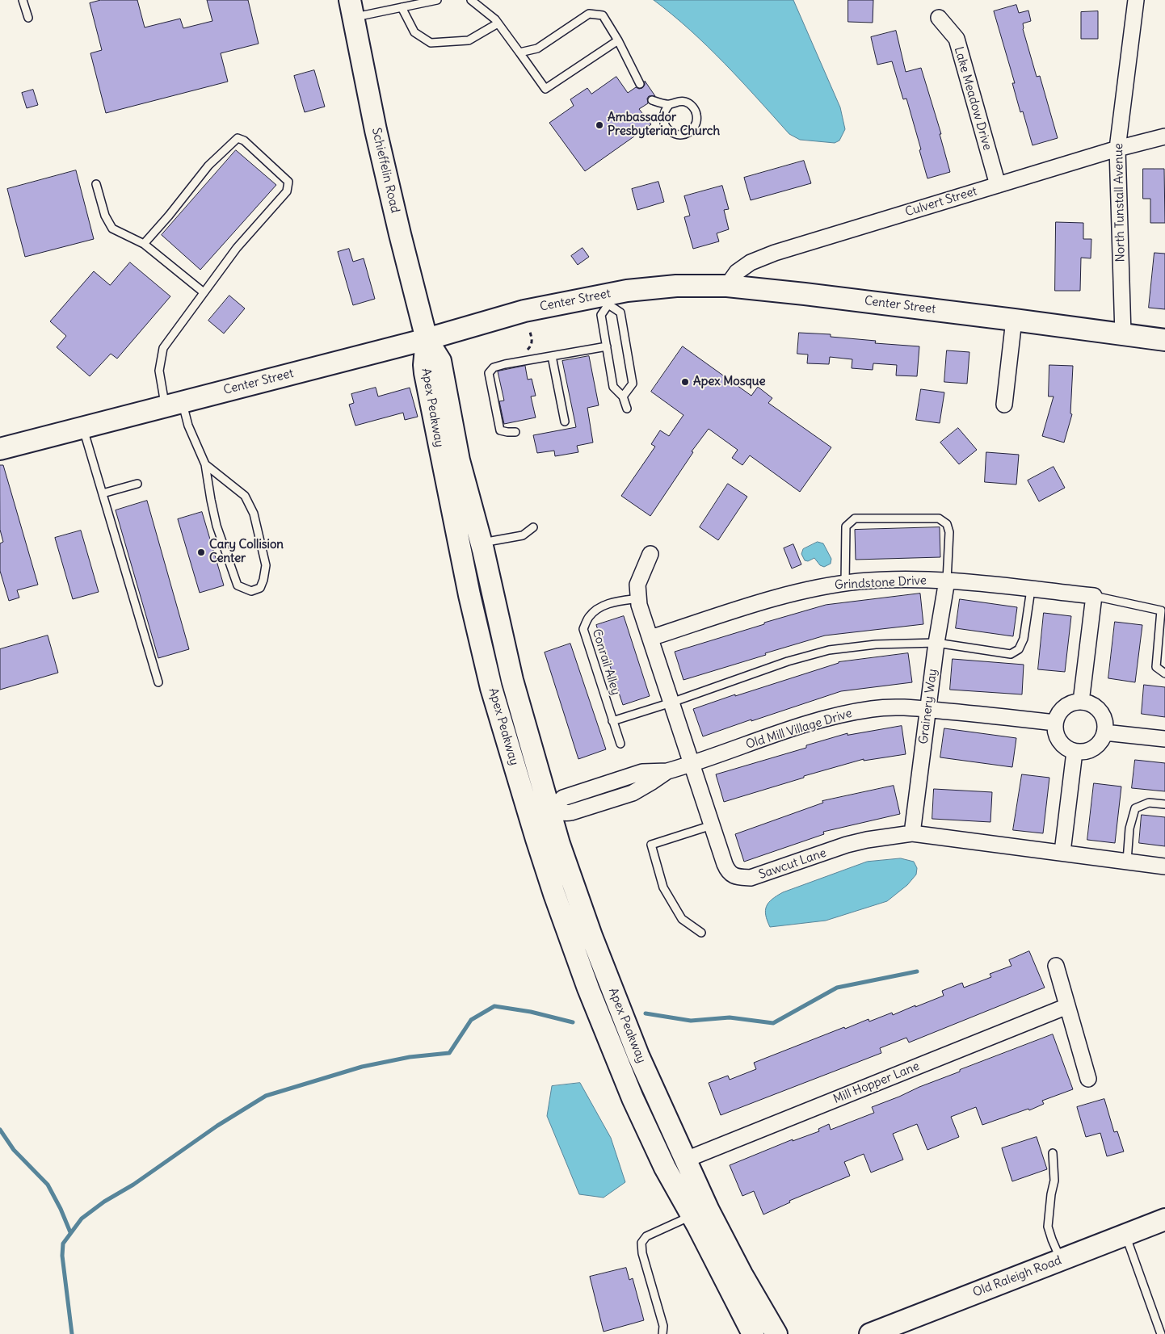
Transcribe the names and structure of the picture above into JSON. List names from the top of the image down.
{
  "streets": {
    "main road": [
      "Schieffelin Road",
      "Center Street",
      "Apex Peakway",
      "Old Raleigh Road"
    ],
    "street": [
      "Lake Meadow Drive",
      "Culvert Street",
      "North Tunstall Avenue",
      "Grindstone Drive",
      "Grainery Way",
      "Old Mill Village Drive",
      "Sawcut Lane",
      "Mill Hopper Lane"
    ],
    "lane": ["Conrail Alley"]
  },
  "crossings": [
    ["Lake Meadow Drive", "Culvert Street"],
    ["Schieffelin Road", "Center Street"],
    ["Schieffelin Road", "Apex Peakway"],
    ["Culvert Street", "North Tunstall Avenue"],
    ["Culvert Street", "Center Street"],
    ["North Tunstall Avenue", "Center Street"],
    ["Center Street", "Apex Peakway"],
    ["Apex Peakway", "Old Mill Village Drive"],
    ["Apex Peakway", "Mill Hopper Lane"],
    ["Grindstone Drive", "Grainery Way"],
    ["Grindstone Drive", "Sawcut Lane"],
    ["Conrail Alley", "Sawcut Lane"],
    ["Grainery Way", "Old Mill Village Drive"],
    ["Grainery Way", "Sawcut Lane"],
    ["Old Mill Village Drive", "Sawcut Lane"]
  ],
  "places": ["Ambassador Presbyterian Church", "Apex Mosque", "Cary Collision Center"]
}
